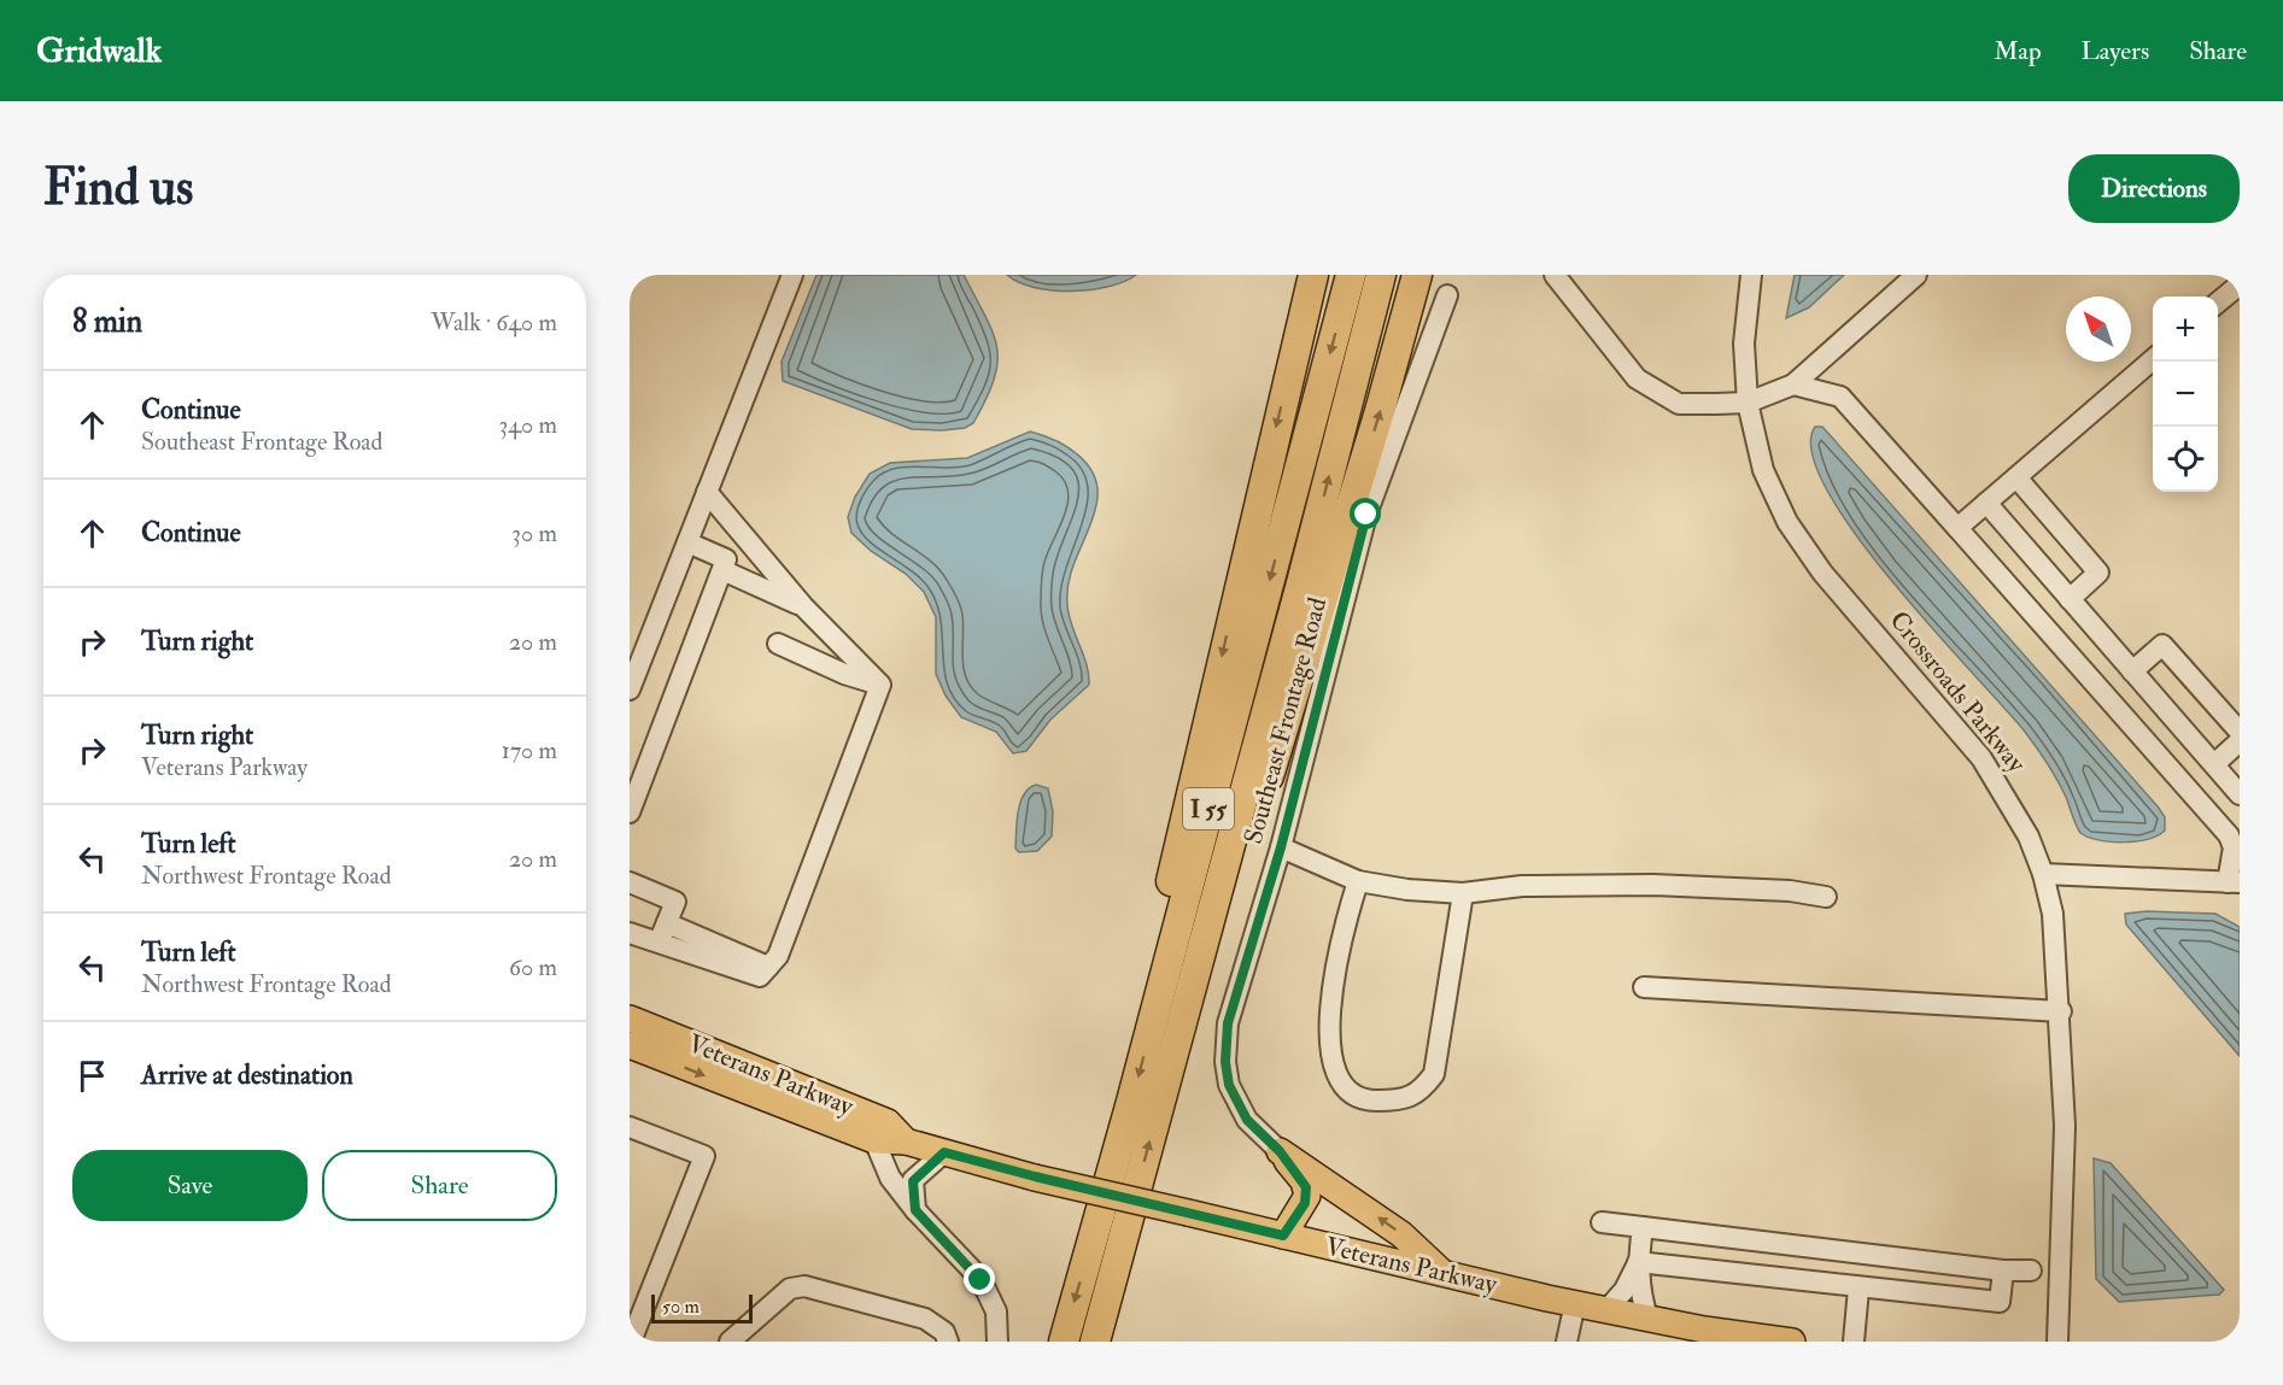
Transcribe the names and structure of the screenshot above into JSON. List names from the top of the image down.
{
  "streets": {
    "highway": ["I 55"],
    "main road": ["Veterans Parkway"],
    "street": ["Crossroads Parkway", "Southeast Frontage Road"]
  },
  "scale_bar": "50 m",
  "north": "top left",
  "page": {
    "header": "Gridwalk",
    "nav": ["Map", "Layers", "Share"],
    "buttons": [
      "Directions",
      ["Save", "Share"]
    ],
    "title": "Find us",
    "heading": ["8 min", "Walk · 640 m"],
    "map_buttons": ["+", "−"],
    "list": [
      ["Continue", "Southeast Frontage Road", "340 m"],
      ["Continue", "30 m"],
      ["Turn right", "20 m"],
      ["Turn right", "Veterans Parkway", "170 m"],
      ["Turn left", "Northwest Frontage Road", "20 m"],
      ["Turn left", "Northwest Frontage Road", "60 m"],
      "Arrive at destination"
    ],
    "scale": "50 m"
  }
}
